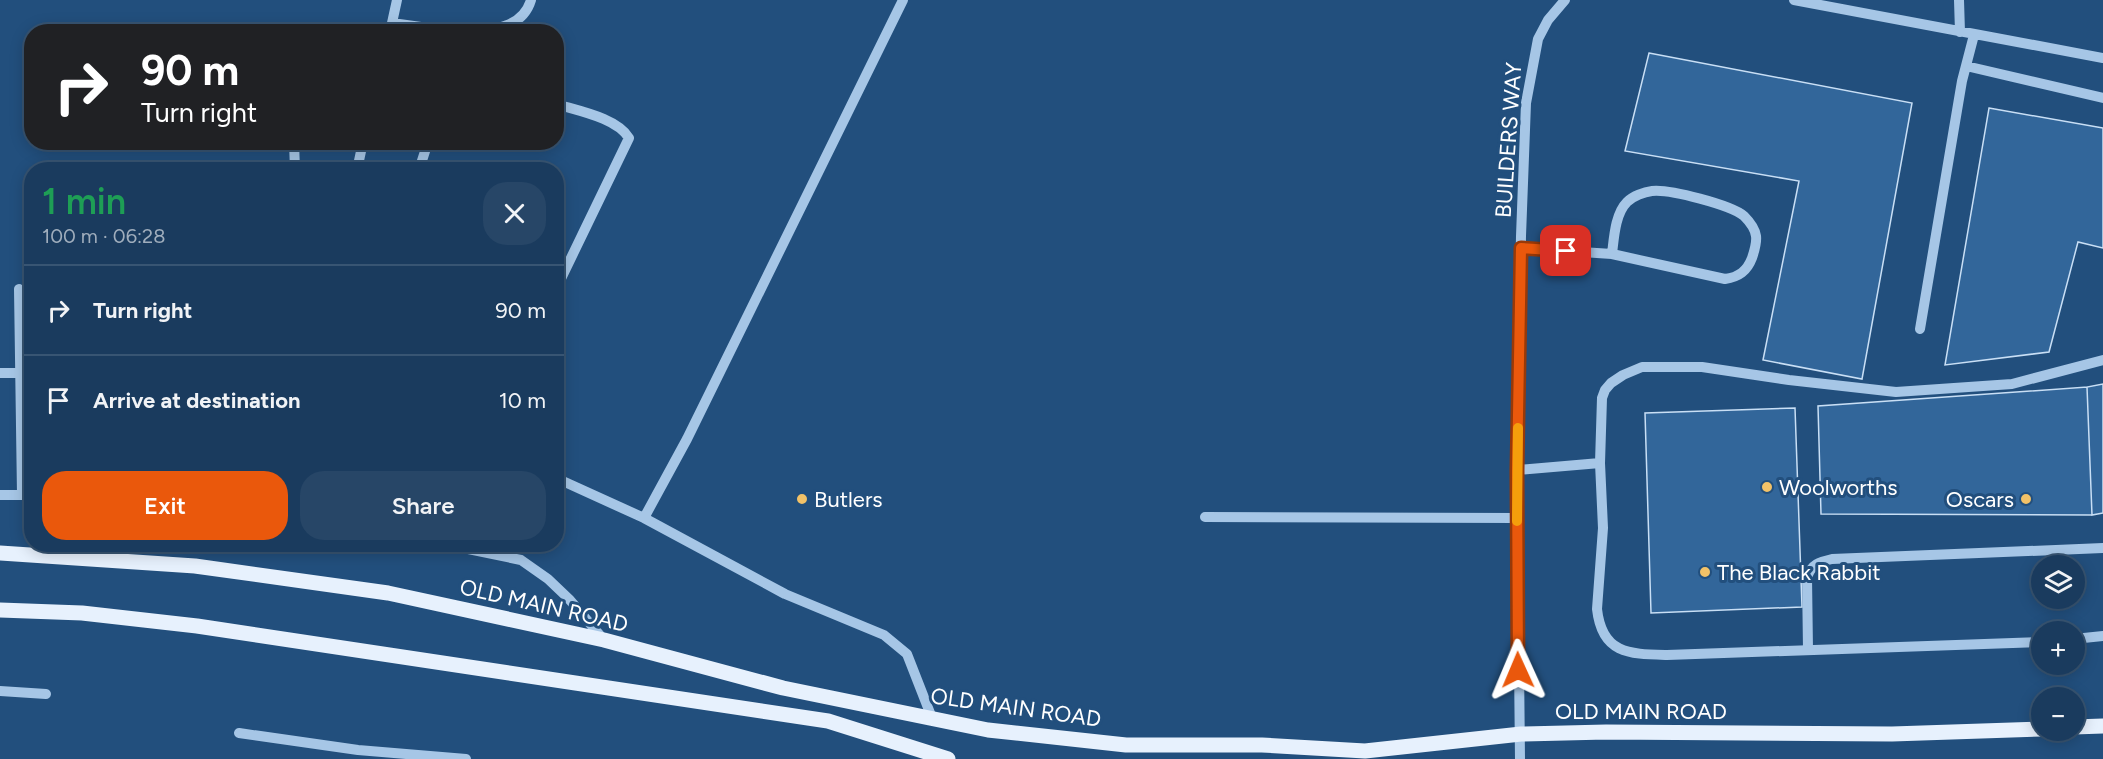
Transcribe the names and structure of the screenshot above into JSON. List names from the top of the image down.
{
  "streets": {
    "main road": ["OLD MAIN ROAD"],
    "street": ["BUILDERS WAY"]
  },
  "crossings": [
    ["BUILDERS WAY", "OLD MAIN ROAD"]
  ],
  "places": [
    "Woolworths",
    "Butlers",
    "Oscars",
    "The Black Rabbit"
  ],
  "page": {
    "turn": ["90 m", "Turn right"],
    "heading": ["1 min", "100 m · 06:28"],
    "list": [
      {
        "name": "Turn right",
        "value": "90 m"
      },
      {
        "name": "Arrive at destination",
        "value": "10 m"
      }
    ],
    "buttons": ["Exit", "Share"],
    "map_buttons": ["+", "−"]
  }
}
